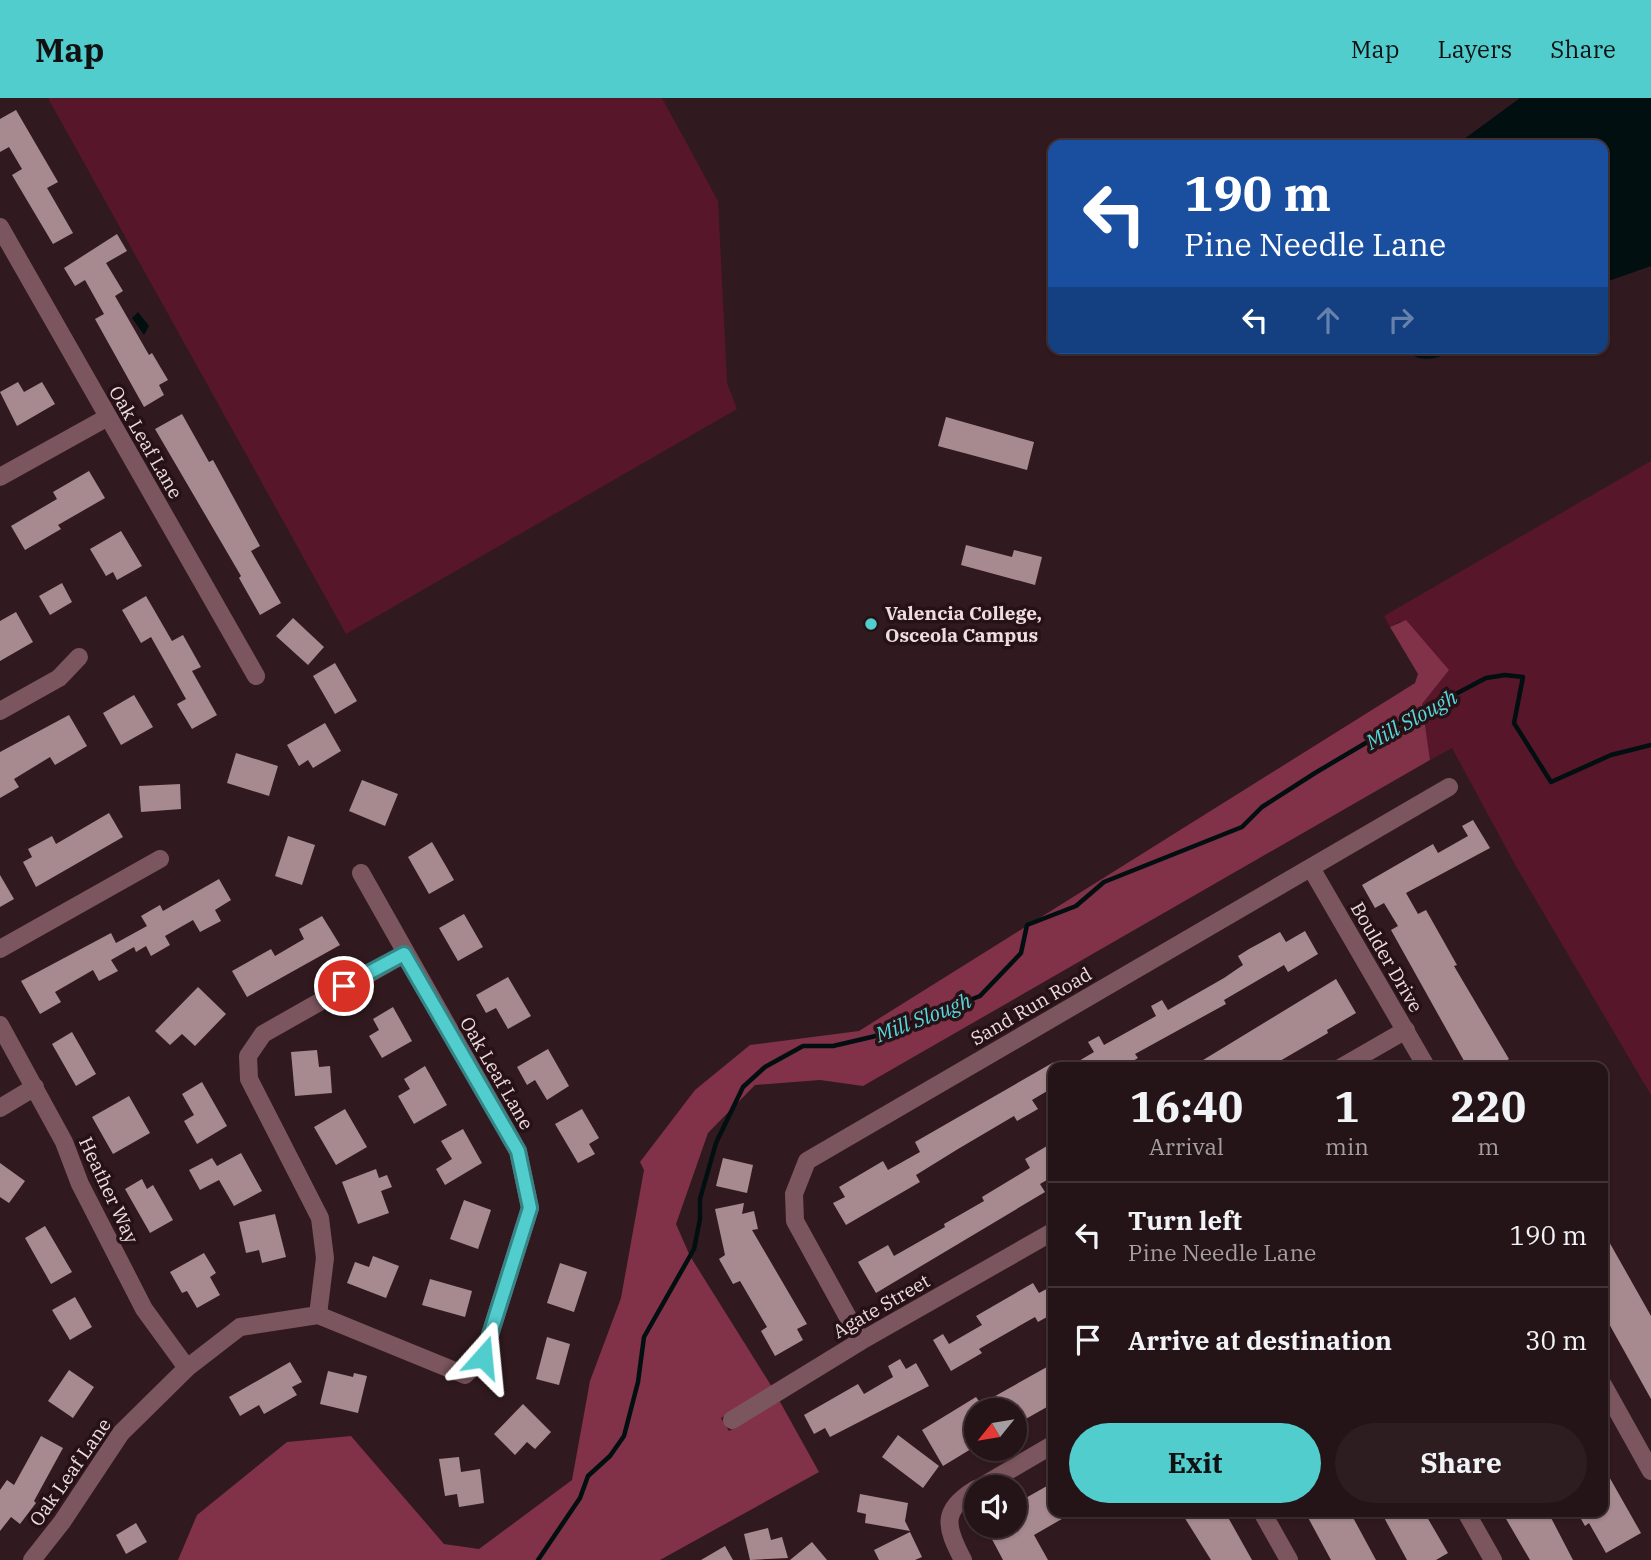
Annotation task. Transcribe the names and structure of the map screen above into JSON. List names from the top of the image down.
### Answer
{
  "streets": {
    "street": [
      "Oak Leaf Lane",
      "Boulder Drive",
      "Sand Run Road",
      "Heather Way",
      "Agate Street"
    ]
  },
  "crossings": [
    ["Oak Leaf Lane", "Heather Way"],
    ["Boulder Drive", "Sand Run Road"],
    ["Sand Run Road", "Agate Street"]
  ],
  "water": ["Mill Slough"],
  "places": ["Valencia College, Osceola Campus"],
  "north": "bottom left",
  "page": {
    "header": "Map",
    "nav": ["Map", "Layers", "Share"],
    "turn": ["190 m", "Pine Needle Lane"],
    "eta": [
      "16:40",
      "Arrival",
      "1",
      "min",
      "220",
      "m"
    ],
    "list": [
      {
        "name": "Turn left",
        "note": "Pine Needle Lane",
        "value": "190 m"
      },
      {
        "name": "Arrive at destination",
        "value": "30 m"
      }
    ],
    "buttons": ["Exit", "Share"]
  }
}
